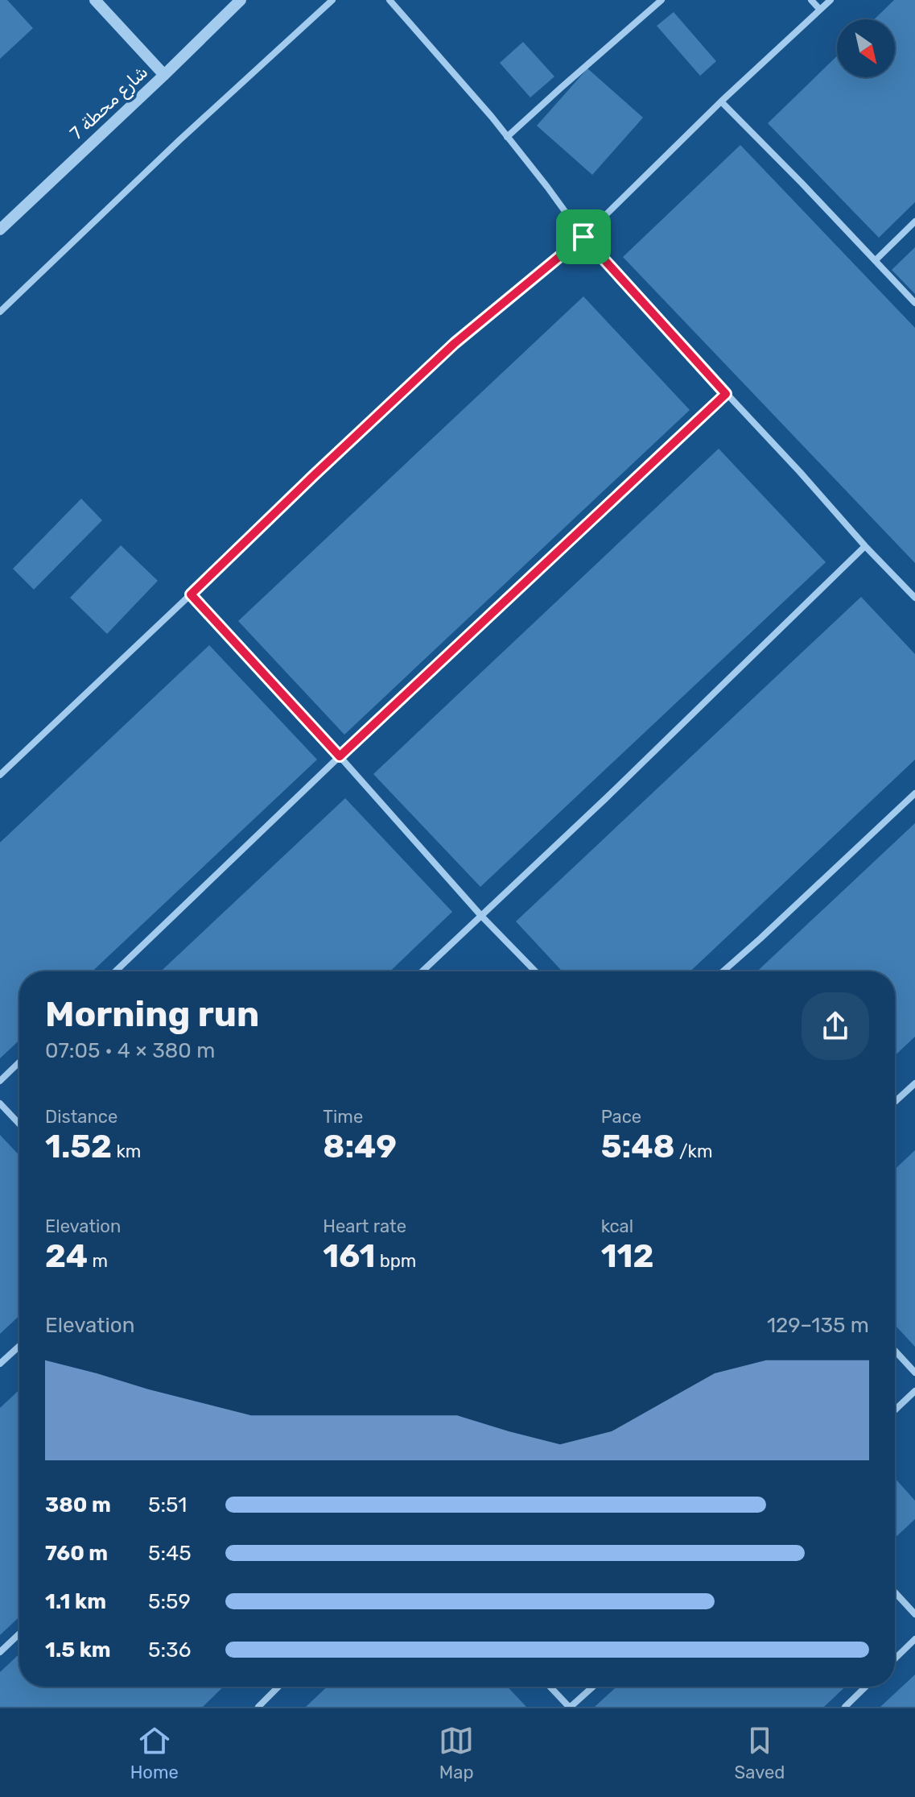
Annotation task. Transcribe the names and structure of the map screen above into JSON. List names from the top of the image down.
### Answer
{
  "streets": {
    "street": ["شارع محطة 7"]
  },
  "north": "bottom right",
  "page": {
    "heading": ["Morning run", "07:05 · 4 × 380 m"],
    "stats": [
      ["Distance", "1.52 km"],
      ["Time", "8:49"],
      ["Pace", "5:48 /km"],
      ["Elevation", "24 m"],
      ["Heart rate", "161 bpm"],
      ["kcal", "112"]
    ],
    "chart": ["Elevation", "129–135 m"],
    "list": [
      {
        "name": "380 m",
        "note": "5:51"
      },
      {
        "name": "760 m",
        "note": "5:45"
      },
      {
        "name": "1.1 km",
        "note": "5:59"
      },
      {
        "name": "1.5 km",
        "note": "5:36"
      }
    ],
    "tabs": ["Home", "Map", "Saved"]
  }
}
